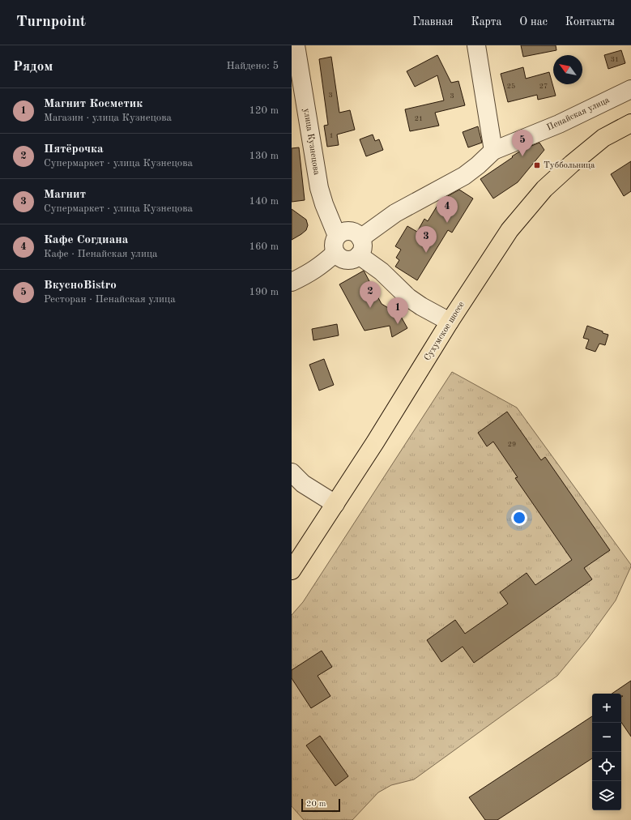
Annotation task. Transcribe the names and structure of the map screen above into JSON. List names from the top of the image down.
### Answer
{
  "streets": {
    "highway": ["Сухумское шоссе"],
    "street": ["Пенайская улица", "улица Кузнецова"]
  },
  "crossings": [
    ["Пенайская улица", "улица Кузнецова"]
  ],
  "places": {
    "transit": ["Туббольница"]
  },
  "house_numbers": [
    "31",
    "25",
    "27",
    "3",
    "3",
    "21",
    "1",
    "29"
  ],
  "scale_bar": "20 m",
  "north": "top left",
  "page": {
    "header": "Turnpoint",
    "nav": [
      "Главная",
      "Карта",
      "О нас",
      "Контакты"
    ],
    "heading": ["Рядом", "Найдено: 5"],
    "list": [
      {
        "mark": "1",
        "name": "Магнит Косметик",
        "note": "Магазин · улица Кузнецова",
        "value": "120 m"
      },
      {
        "mark": "2",
        "name": "Пятёрочка",
        "note": "Супермаркет · улица Кузнецова",
        "value": "130 m"
      },
      {
        "mark": "3",
        "name": "Магнит",
        "note": "Супермаркет · улица Кузнецова",
        "value": "140 m"
      },
      {
        "mark": "4",
        "name": "Кафе Согдиана",
        "note": "Кафе · Пенайская улица",
        "value": "160 m"
      },
      {
        "mark": "5",
        "name": "ВкусноBistro",
        "note": "Ресторан · Пенайская улица",
        "value": "190 m"
      }
    ],
    "pins": [
      "5",
      "4",
      "3",
      "2",
      "1"
    ],
    "map_buttons": ["+", "−"],
    "scale": "20 m"
  }
}
